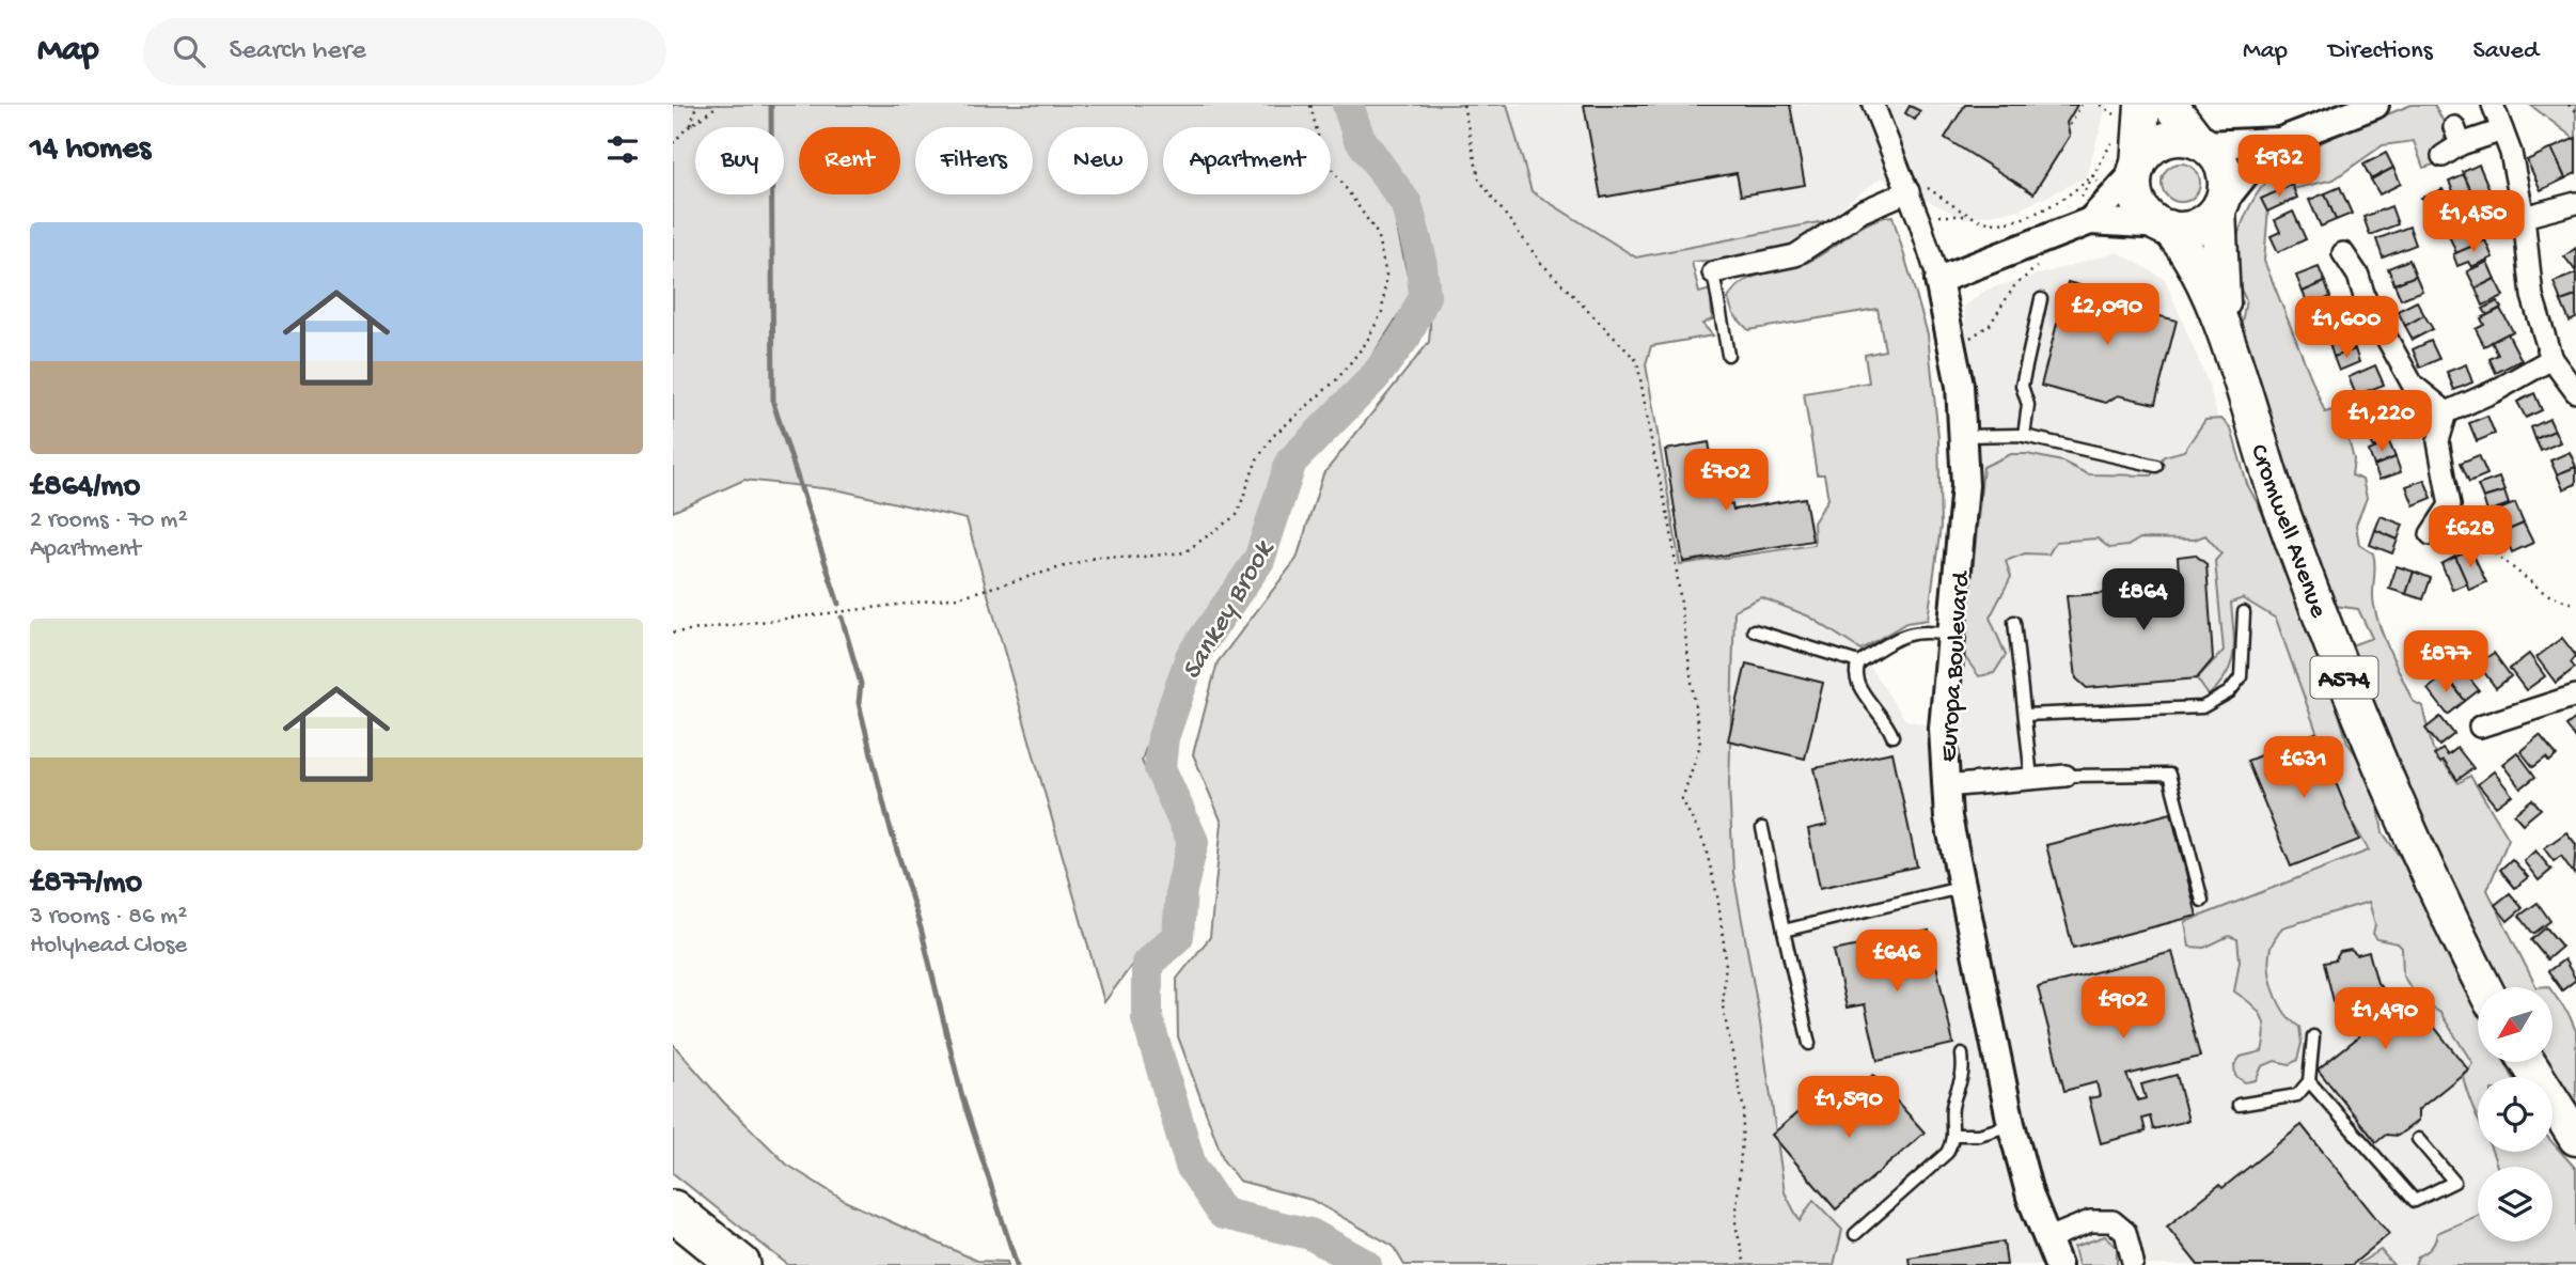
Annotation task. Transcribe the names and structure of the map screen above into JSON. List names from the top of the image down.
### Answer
{
  "streets": {
    "main road": ["Cromwell Avenue", "A574"],
    "street": ["Europa Boulevard"]
  },
  "crossings": [
    ["Cromwell Avenue", "A574"]
  ],
  "water": ["Sankey Brook"],
  "north": "bottom left",
  "page": {
    "header": "Map",
    "search": "Search here",
    "nav": ["Map", "Directions", "Saved"],
    "heading": "14 homes",
    "chip": [
      "Buy",
      "Rent",
      "Filters",
      "New",
      "Apartment"
    ],
    "price": [
      "£932",
      "£1,450",
      "£2,090",
      "£1,600",
      "£1,220",
      "£702",
      "£628",
      "£864",
      "£877",
      "£631",
      "£646",
      "£902",
      "£1,490",
      "£1,590"
    ],
    "list": [
      {
        "name": "£864/mo",
        "note": "2 rooms · 70 m² · Apartment"
      },
      {
        "name": "£877/mo",
        "note": "3 rooms · 86 m² · Holyhead Close"
      }
    ]
  }
}
